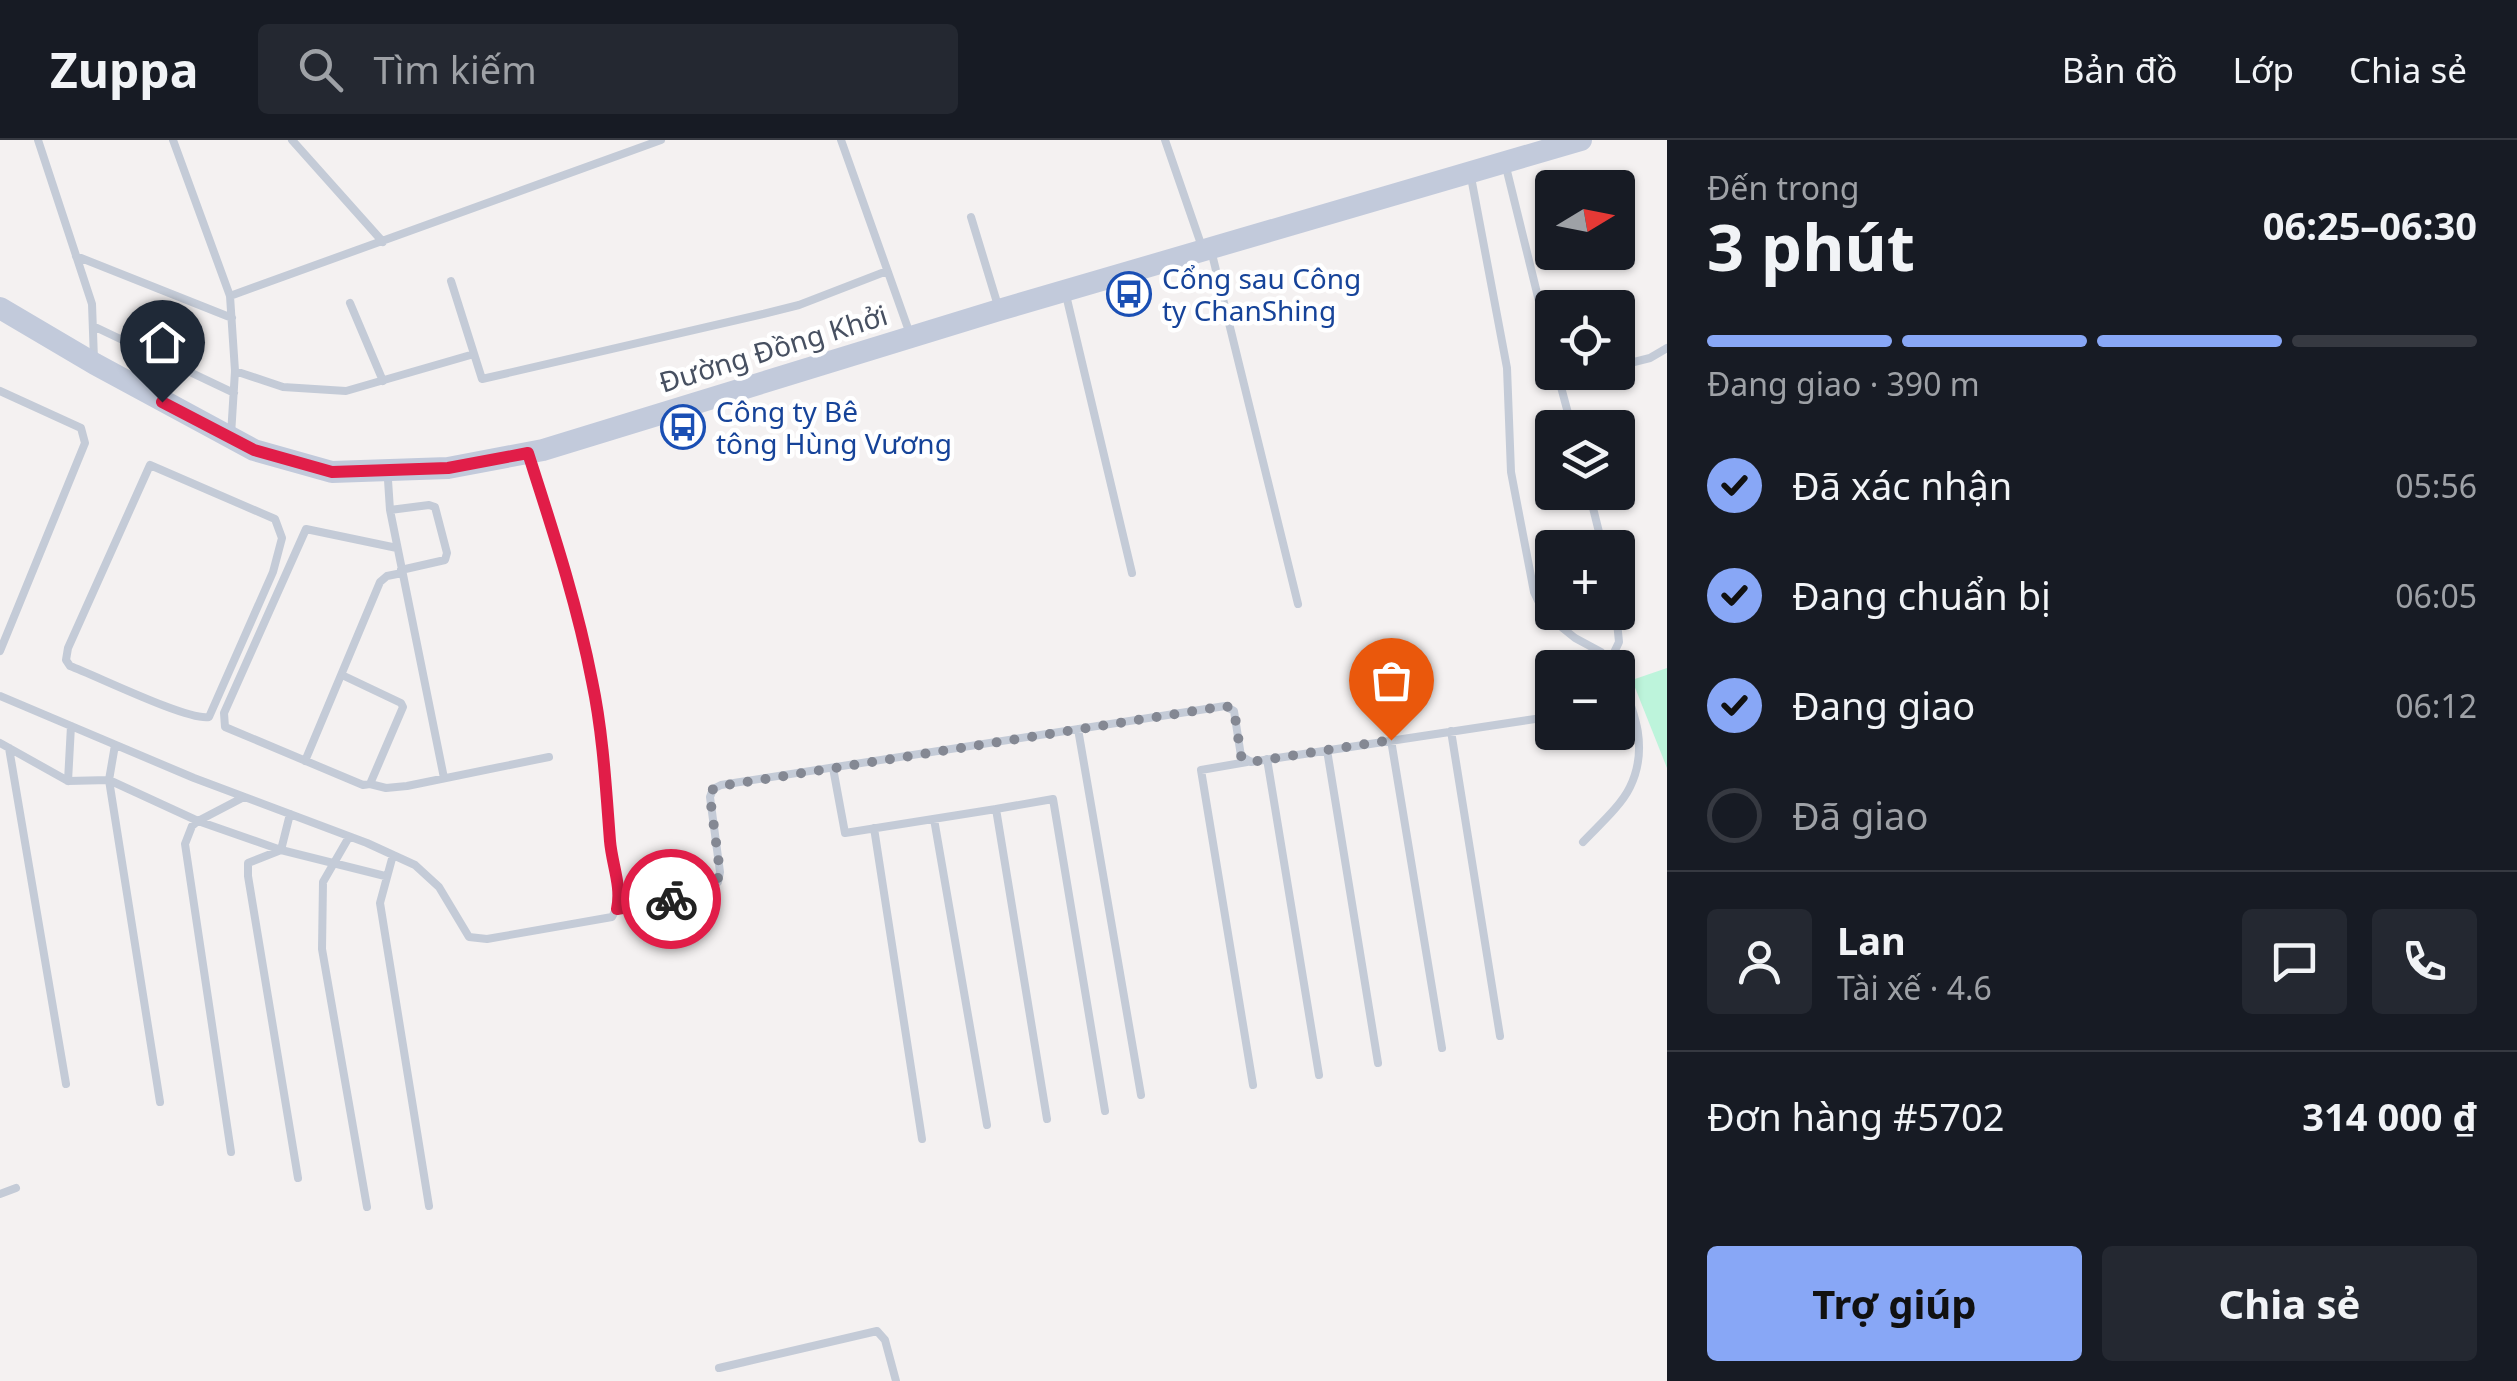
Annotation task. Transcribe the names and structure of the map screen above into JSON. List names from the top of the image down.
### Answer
{
  "streets": {
    "main road": ["Đường Đồng Khởi"]
  },
  "places": {
    "bus stop": ["Cổng sau Công ty ChanShing", "Công ty Bê tông Hùng Vương"]
  },
  "north": "right",
  "page": {
    "header": "Zuppa",
    "search": "Tìm kiếm",
    "nav": ["Bản đồ", "Lớp", "Chia sẻ"],
    "heading": ["3 phút", "Đến trong", "06:25–06:30"],
    "panel": [
      "Lan",
      "Tài xế · 4.6",
      "Đơn hàng #5702",
      "314 000 ₫"
    ],
    "map_buttons": ["+", "−"],
    "bar": "Đang giao · 390 m",
    "list": [
      ["Đã xác nhận", "05:56"],
      ["Đang chuẩn bị", "06:05"],
      ["Đang giao", "06:12"],
      "Đã giao"
    ],
    "buttons": ["Trợ giúp", "Chia sẻ"]
  }
}
